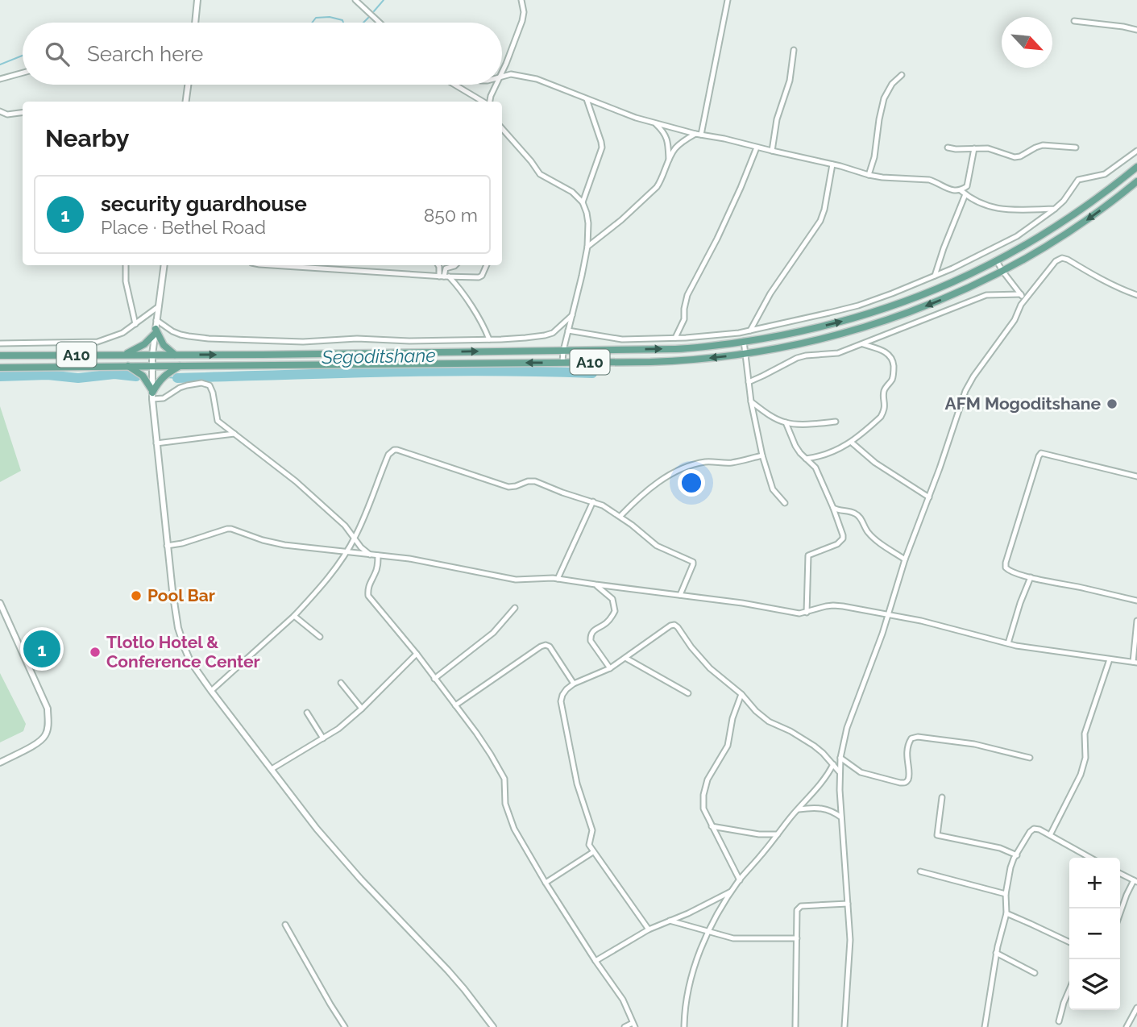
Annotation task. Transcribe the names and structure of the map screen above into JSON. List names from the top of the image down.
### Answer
{
  "streets": {
    "main road": ["A10"]
  },
  "water": ["Segoditshane"],
  "places": ["AFM Mogoditshane", "Pool Bar", "Tlotlo Hotel & Conference Center"],
  "north": "bottom right",
  "page": {
    "search": "Search here",
    "heading": "Nearby",
    "list": [
      {
        "mark": "1",
        "name": "security guardhouse",
        "note": "Place · Bethel Road",
        "value": "850 m"
      }
    ],
    "pins": "1",
    "map_buttons": ["+", "−"]
  }
}
